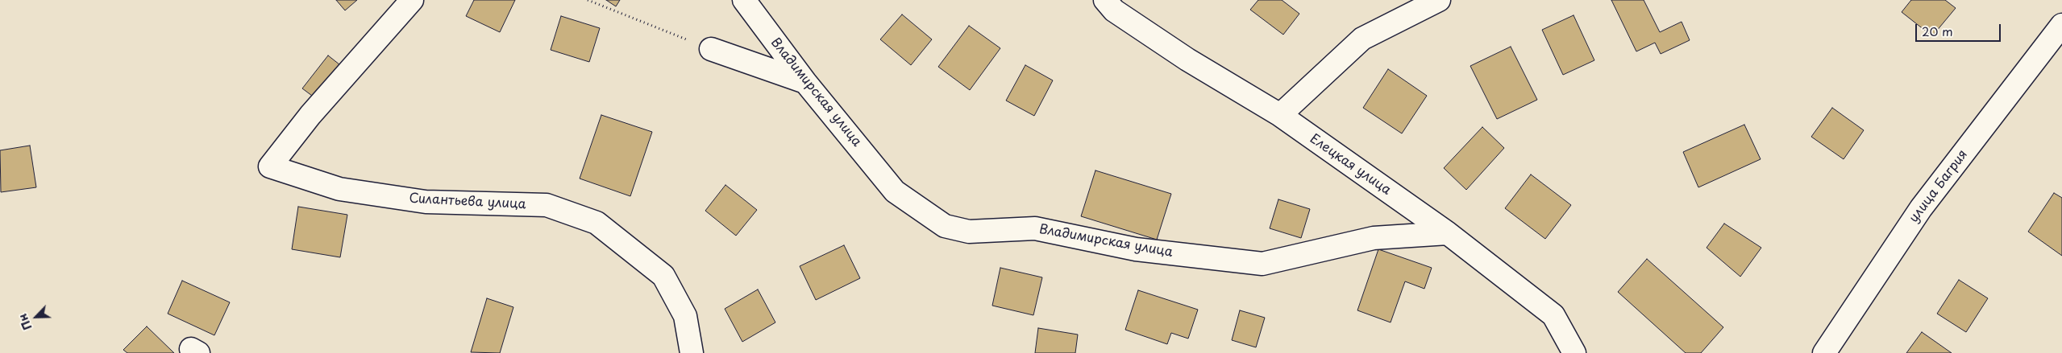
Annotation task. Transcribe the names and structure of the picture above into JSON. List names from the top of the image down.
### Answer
{
  "streets": {
    "street": [
      "Владимирская улица",
      "Елецкая улица",
      "улица Багрия",
      "Силантьева улица"
    ]
  },
  "crossings": [
    ["Владимирская улица", "Елецкая улица"]
  ],
  "scale_bar": "20 m",
  "north": "bottom left"
}
